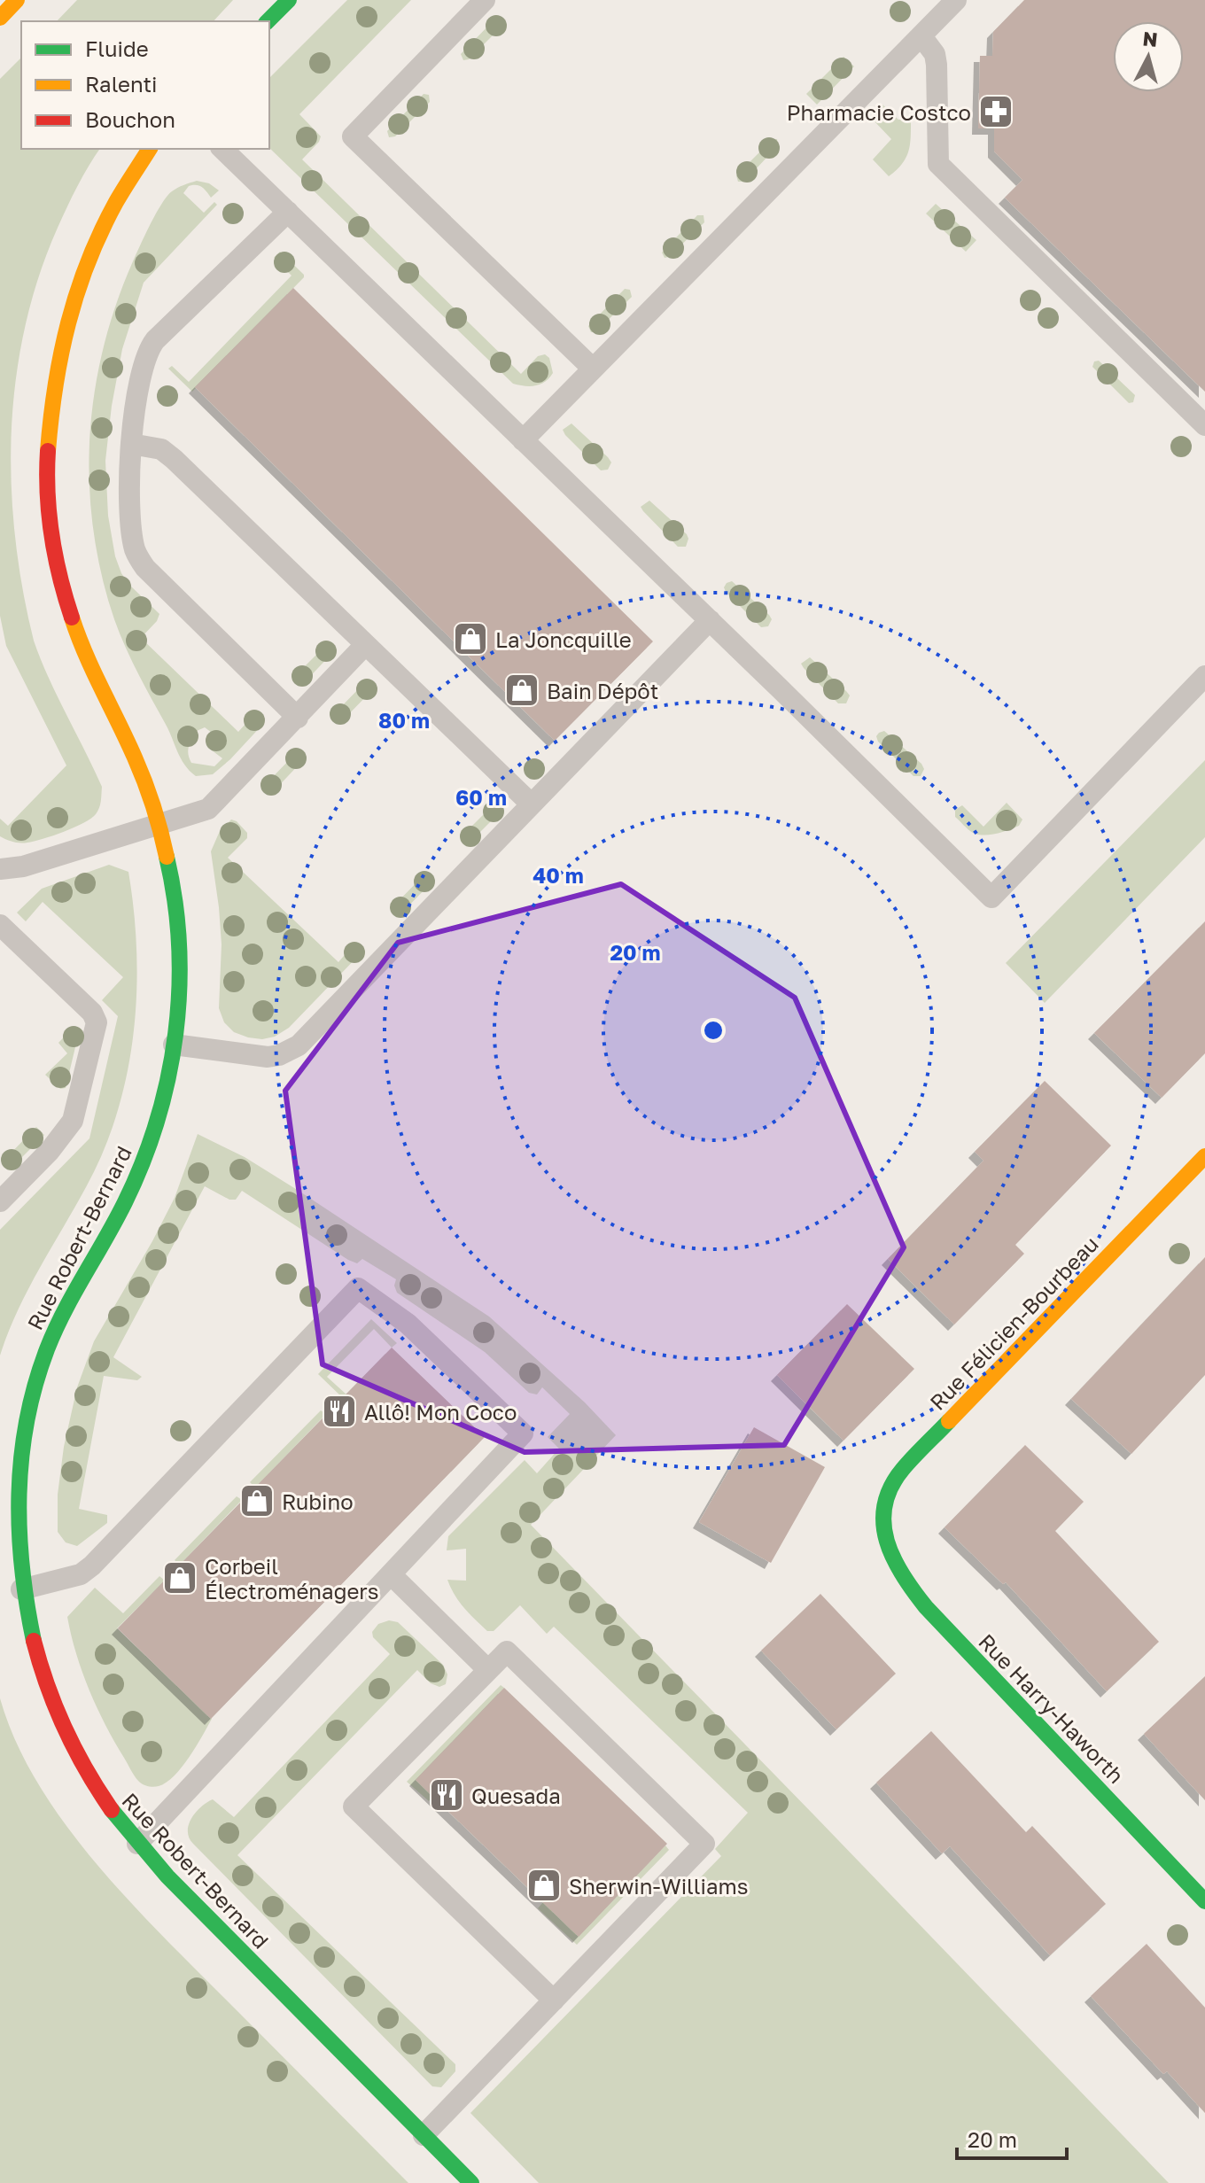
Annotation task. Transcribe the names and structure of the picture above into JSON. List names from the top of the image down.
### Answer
{
  "streets": {
    "main road": ["Rue Robert-Bernard", "Rue Félicien-Bourbeau", "Rue Harry-Haworth"]
  },
  "crossings": [
    ["Rue Félicien-Bourbeau", "Rue Harry-Haworth"]
  ],
  "places": {
    "pharmacy": ["Pharmacie Costco"],
    "shop": [
      "La Joncquille",
      "Bain Dépôt",
      "Rubino",
      "Corbeil Électroménagers",
      "Sherwin-Williams"
    ],
    "restaurant": ["Allô! Mon Coco", "Quesada"]
  },
  "legend": ["Fluide", "Ralenti", "Bouchon"],
  "scale_bar": "20 m",
  "north": "top",
  "rings": [
    "80 m",
    "60 m",
    "40 m",
    "20 m"
  ]
}
